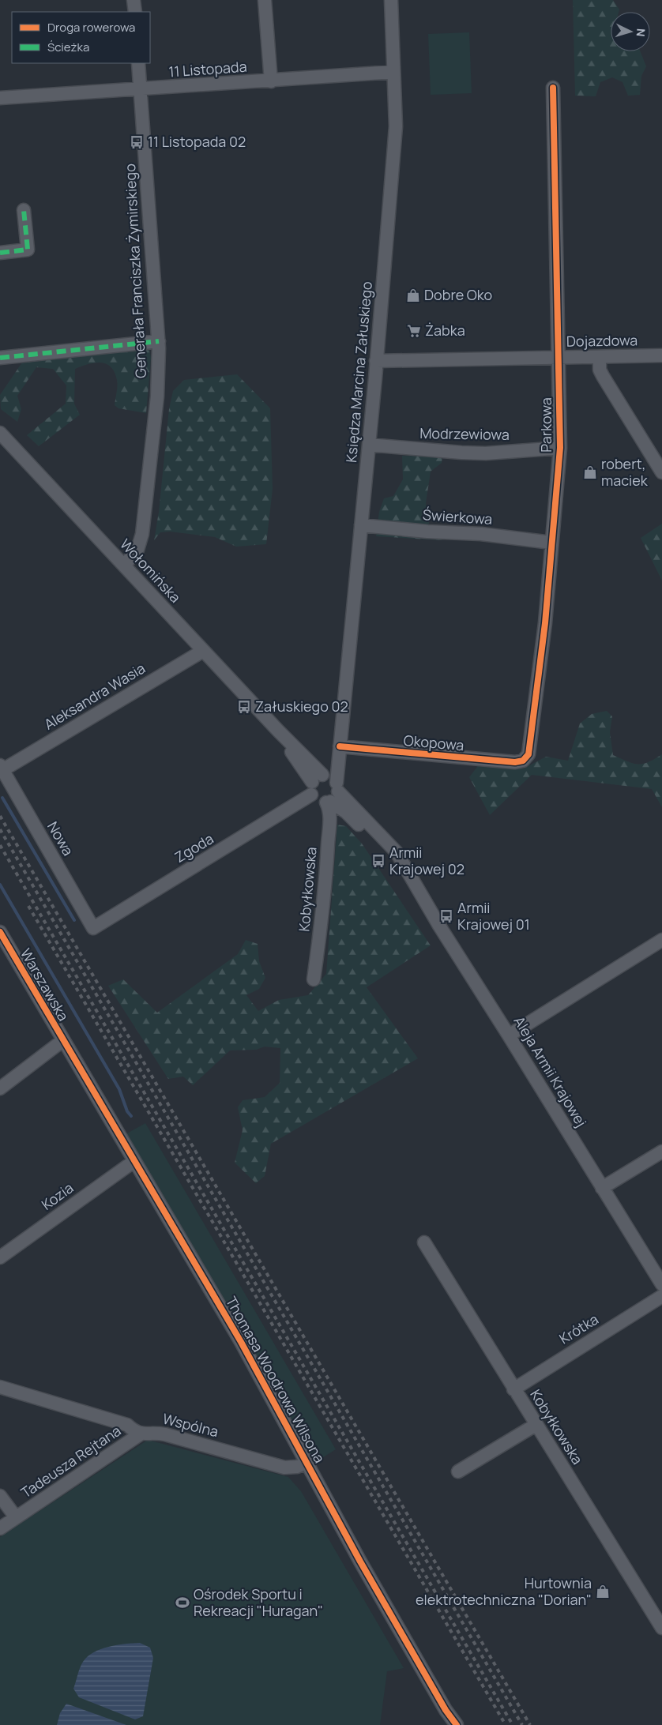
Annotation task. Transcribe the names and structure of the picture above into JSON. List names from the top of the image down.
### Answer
{
  "streets": {
    "street": [
      "11 Listopada",
      "Generała Franciszka Żymirskiego",
      "Dojazdowa",
      "Księdza Marcina Załuskiego",
      "Parkowa",
      "Modrzewiowa",
      "Świerkowa",
      "Wołomińska",
      "Aleksandra Wasia",
      "Okopowa",
      "Nowa",
      "Zgoda",
      "Kobyłkowska",
      "Warszawska",
      "Aleja Armii Krajowej",
      "Kozia",
      "Krótka",
      "Thomasa Woodrowa Wilsona",
      "Wspólna",
      "Tadeusza Rejtana"
    ]
  },
  "crossings": [
    ["11 Listopada", "Generała Franciszka Żymirskiego"],
    ["11 Listopada", "Księdza Marcina Załuskiego"],
    ["Generała Franciszka Żymirskiego", "Wołomińska"],
    ["Dojazdowa", "Księdza Marcina Załuskiego"],
    ["Dojazdowa", "Parkowa"],
    ["Księdza Marcina Załuskiego", "Modrzewiowa"],
    ["Księdza Marcina Załuskiego", "Świerkowa"],
    ["Księdza Marcina Załuskiego", "Wołomińska"],
    ["Księdza Marcina Załuskiego", "Okopowa"],
    ["Księdza Marcina Załuskiego", "Zgoda"],
    ["Księdza Marcina Załuskiego", "Kobyłkowska"],
    ["Księdza Marcina Załuskiego", "Aleja Armii Krajowej"],
    ["Parkowa", "Modrzewiowa"],
    ["Parkowa", "Świerkowa"],
    ["Parkowa", "Okopowa"],
    ["Wołomińska", "Aleksandra Wasia"],
    ["Wołomińska", "Zgoda"],
    ["Wołomińska", "Kobyłkowska"],
    ["Wołomińska", "Aleja Armii Krajowej"],
    ["Aleksandra Wasia", "Nowa"],
    ["Nowa", "Zgoda"],
    ["Zgoda", "Kobyłkowska"],
    ["Zgoda", "Aleja Armii Krajowej"],
    ["Kobyłkowska", "Aleja Armii Krajowej"],
    ["Kobyłkowska", "Krótka"],
    ["Warszawska", "Thomasa Woodrowa Wilsona"],
    ["Kozia", "Thomasa Woodrowa Wilsona"],
    ["Thomasa Woodrowa Wilsona", "Wspólna"],
    ["Wspólna", "Tadeusza Rejtana"]
  ],
  "places": {
    "bus stop": [
      "11 Listopada 02",
      "Załuskiego 02",
      "Armii Krajowej 02",
      "Armii Krajowej 01"
    ],
    "shop": ["Dobre Oko", "robert, maciek", "Hurtownia elektrotechniczna \"Dorian\""],
    "supermarket": ["Żabka"],
    "sports": ["Ośrodek Sportu i Rekreacji \"Huragan\""]
  },
  "legend": ["Droga rowerowa", "Ścieżka"],
  "north": "right"
}
